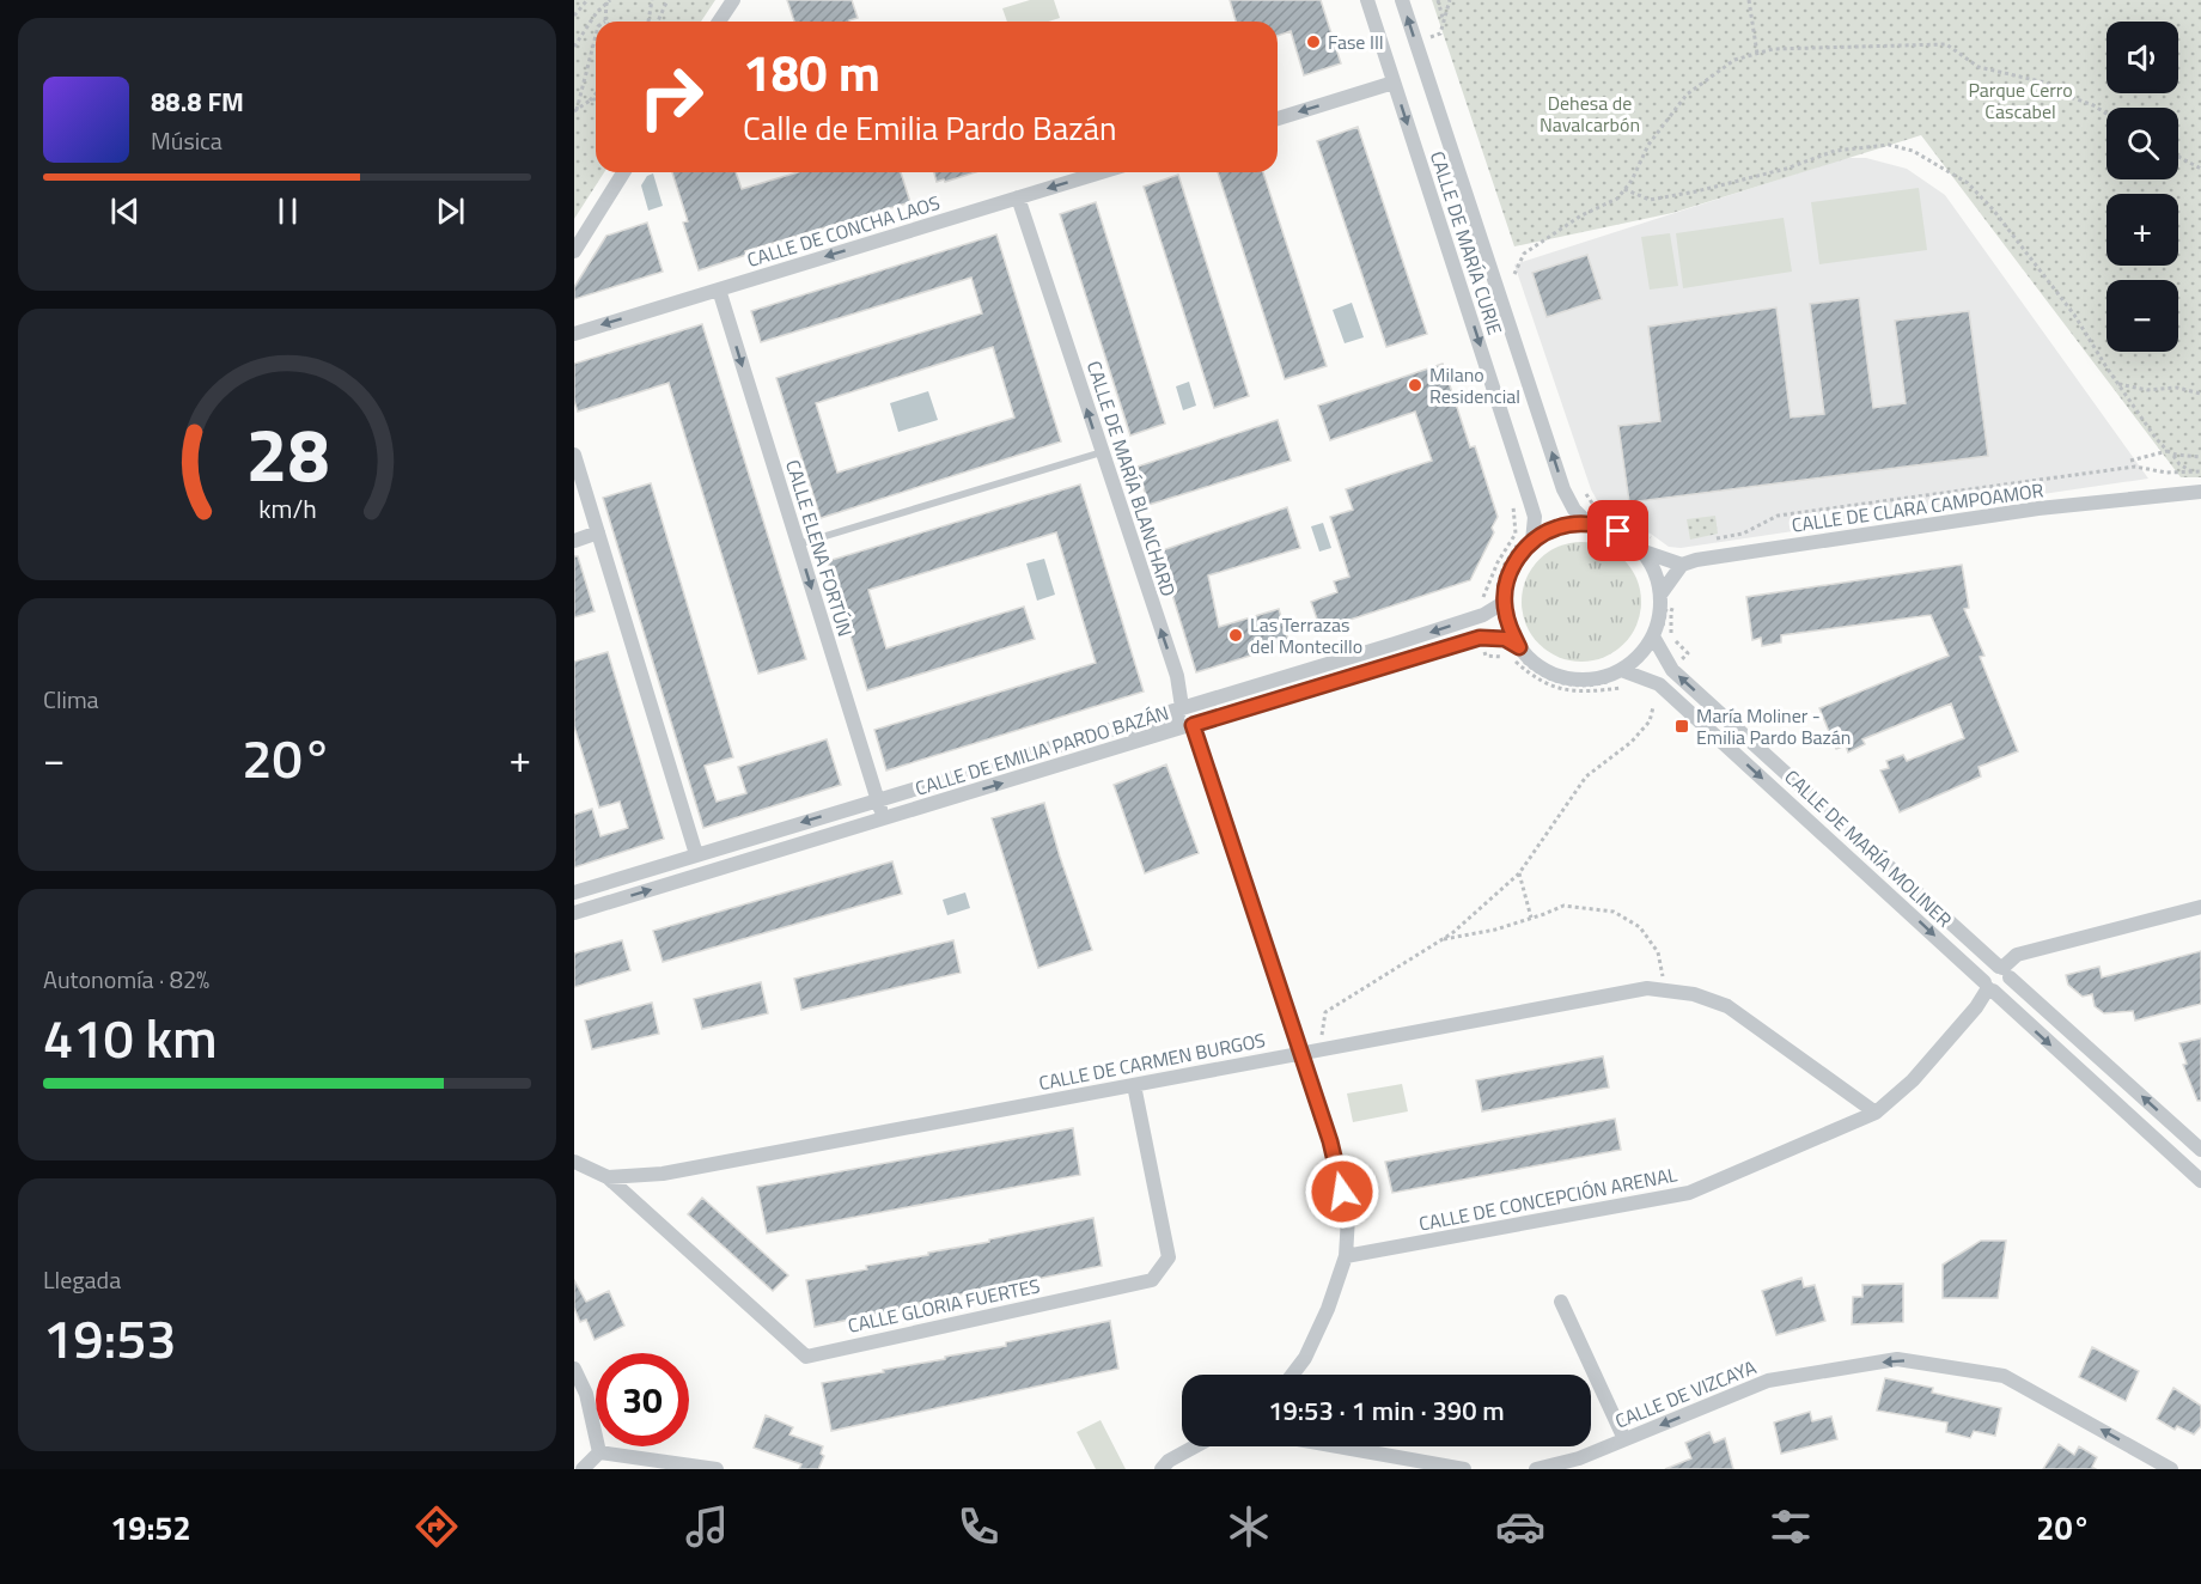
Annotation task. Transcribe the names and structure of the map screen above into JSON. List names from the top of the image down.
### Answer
{
  "streets": {
    "street": [
      "CALLE DE CONCHA LAOS",
      "CALLE DE MARÍA CURIE",
      "CALLE DE MARÍA BLANCHARD",
      "CALLE DE CLARA CAMPOAMOR",
      "CALLE ELENA FORTÚN",
      "CALLE DE EMILIA PARDO BAZÁN",
      "CALLE DE MARÍA MOLINER",
      "CALLE DE CARMEN BURGOS",
      "CALLE DE CONCEPCIÓN ARENAL",
      "CALLE GLORIA FUERTES",
      "CALLE DE VIZCAYA"
    ]
  },
  "crossings": [
    ["CALLE DE CONCHA LAOS", "CALLE DE MARÍA BLANCHARD"],
    ["CALLE DE CONCHA LAOS", "CALLE ELENA FORTÚN"],
    ["CALLE DE MARÍA CURIE", "CALLE DE EMILIA PARDO BAZÁN"],
    ["CALLE DE MARÍA CURIE", "CALLE DE MARÍA MOLINER"],
    ["CALLE DE MARÍA BLANCHARD", "CALLE DE EMILIA PARDO BAZÁN"],
    ["CALLE ELENA FORTÚN", "CALLE DE EMILIA PARDO BAZÁN"],
    ["CALLE DE EMILIA PARDO BAZÁN", "CALLE DE MARÍA MOLINER"],
    ["CALLE DE MARÍA MOLINER", "CALLE DE CONCEPCIÓN ARENAL"],
    ["CALLE DE CARMEN BURGOS", "CALLE DE CONCEPCIÓN ARENAL"],
    ["CALLE DE CARMEN BURGOS", "CALLE GLORIA FUERTES"]
  ],
  "one_way": [
    "CALLE DE CONCHA LAOS",
    "CALLE DE MARÍA BLANCHARD",
    "CALLE ELENA FORTÚN",
    "CALLE DE VIZCAYA"
  ],
  "parks": ["Parque Cerro Cascabel", "Dehesa de Navalcarbón"],
  "places": {
    "other": ["Fase III", "Milano Residencial", "Las Terrazas del Montecillo"],
    "transit": ["María Moliner - Emilia Pardo Bazán"]
  },
  "page": {
    "map_buttons": ["+", "−"],
    "turn": ["180 m", "Calle de Emilia Pardo Bazán"],
    "song": ["88.8 FM", "Música"],
    "tile": [
      "Clima",
      ["Autonomía · 82%", "410 km"],
      ["Llegada", "19:53"]
    ],
    "heat": ["−", "20°", "+"],
    "limit": "30",
    "trip": "19:53 · 1 min · 390 m",
    "tabs": ["19:52", "20°"],
    "gauge": ["28", "km/h"]
  }
}
